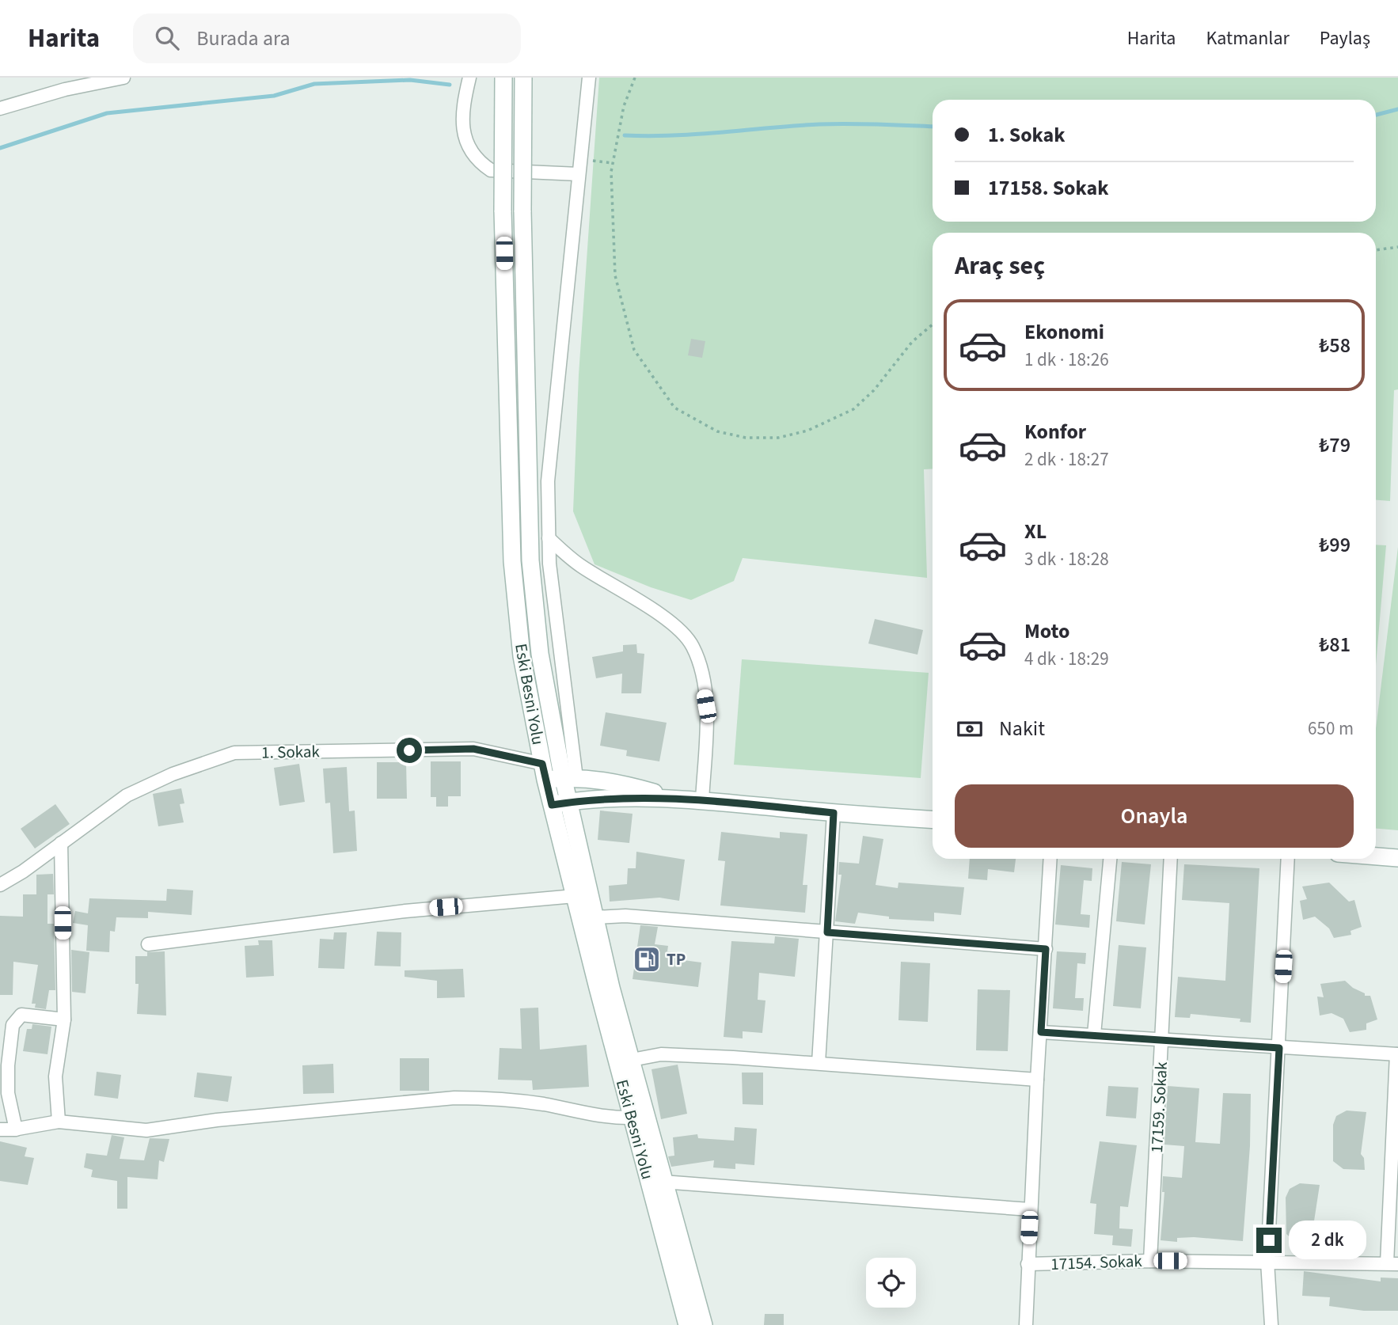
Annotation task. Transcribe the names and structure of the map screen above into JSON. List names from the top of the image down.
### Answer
{
  "streets": {
    "main road": ["Eski Besni Yolu"],
    "street": ["1. Sokak", "17159. Sokak", "17154. Sokak"]
  },
  "crossings": [
    ["Eski Besni Yolu", "1. Sokak"],
    ["17159. Sokak", "17154. Sokak"]
  ],
  "places": {
    "fuel station": ["TP"]
  },
  "page": {
    "header": "Harita",
    "search": "Burada ara",
    "nav": ["Harita", "Katmanlar", "Paylaş"],
    "banner": ["1. Sokak", "17158. Sokak"],
    "heading": "Araç seç",
    "list": [
      {
        "name": "Ekonomi",
        "note": "1 dk · 18:26",
        "value": "₺58"
      },
      {
        "name": "Konfor",
        "note": "2 dk · 18:27",
        "value": "₺79"
      },
      {
        "name": "XL",
        "note": "3 dk · 18:28",
        "value": "₺99"
      },
      {
        "name": "Moto",
        "note": "4 dk · 18:29",
        "value": "₺81"
      }
    ],
    "pay": ["Nakit", "650 m"],
    "buttons": "Onayla",
    "bubble": "2 dk"
  }
}
